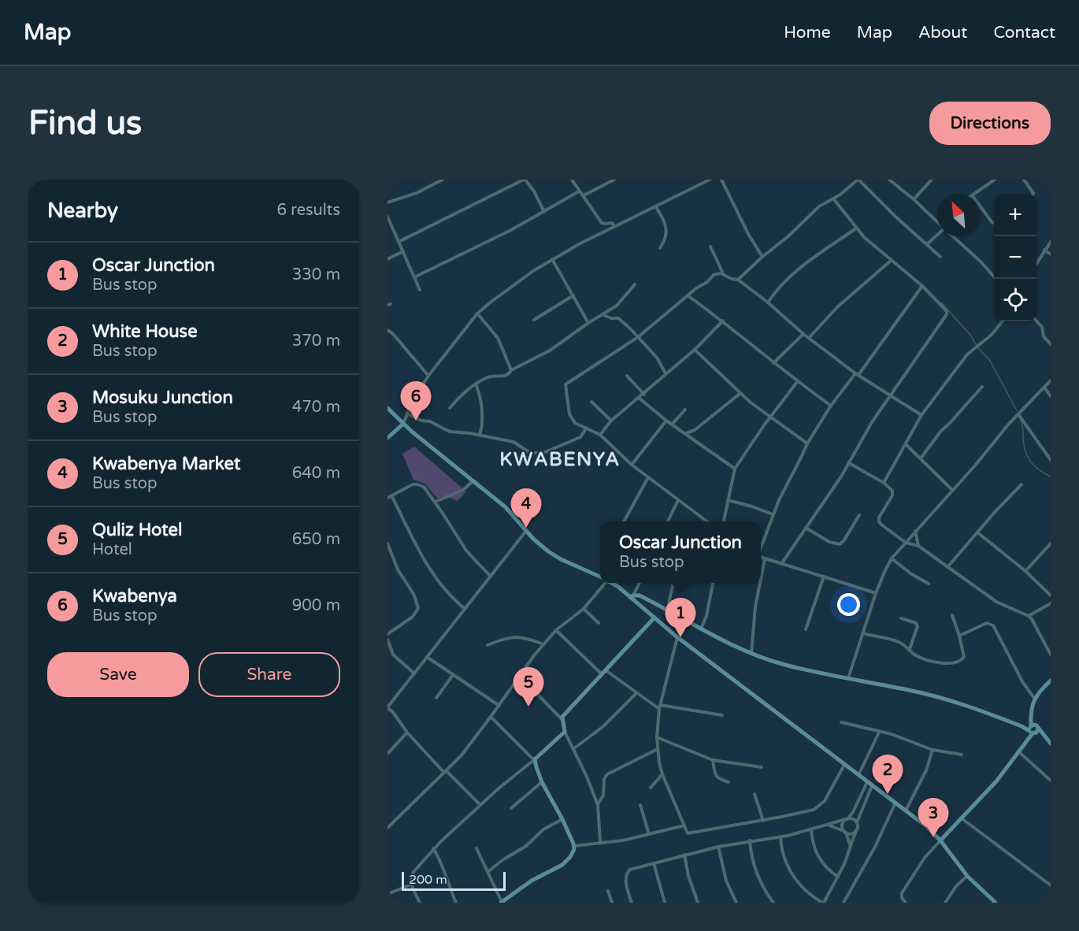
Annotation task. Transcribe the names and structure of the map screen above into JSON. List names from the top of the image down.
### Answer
{
  "districts": ["KWABENYA"],
  "scale_bar": "200 m",
  "north": "top left",
  "page": {
    "header": "Map",
    "nav": [
      "Home",
      "Map",
      "About",
      "Contact"
    ],
    "buttons": [
      "Directions",
      ["Save", "Share"]
    ],
    "title": "Find us",
    "heading": ["Nearby", "6 results"],
    "map_buttons": ["+", "−"],
    "list": [
      {
        "mark": "1",
        "name": "Oscar Junction",
        "note": "Bus stop",
        "value": "330 m"
      },
      {
        "mark": "2",
        "name": "White House",
        "note": "Bus stop",
        "value": "370 m"
      },
      {
        "mark": "3",
        "name": "Mosuku Junction",
        "note": "Bus stop",
        "value": "470 m"
      },
      {
        "mark": "4",
        "name": "Kwabenya Market",
        "note": "Bus stop",
        "value": "640 m"
      },
      {
        "mark": "5",
        "name": "Quliz Hotel",
        "note": "Hotel",
        "value": "650 m"
      },
      {
        "mark": "6",
        "name": "Kwabenya",
        "note": "Bus stop",
        "value": "900 m"
      }
    ],
    "pins": [
      "6",
      "4",
      "1",
      "5",
      "2",
      "3"
    ],
    "popup": ["Oscar Junction", "Bus stop"],
    "scale": "200 m"
  }
}
